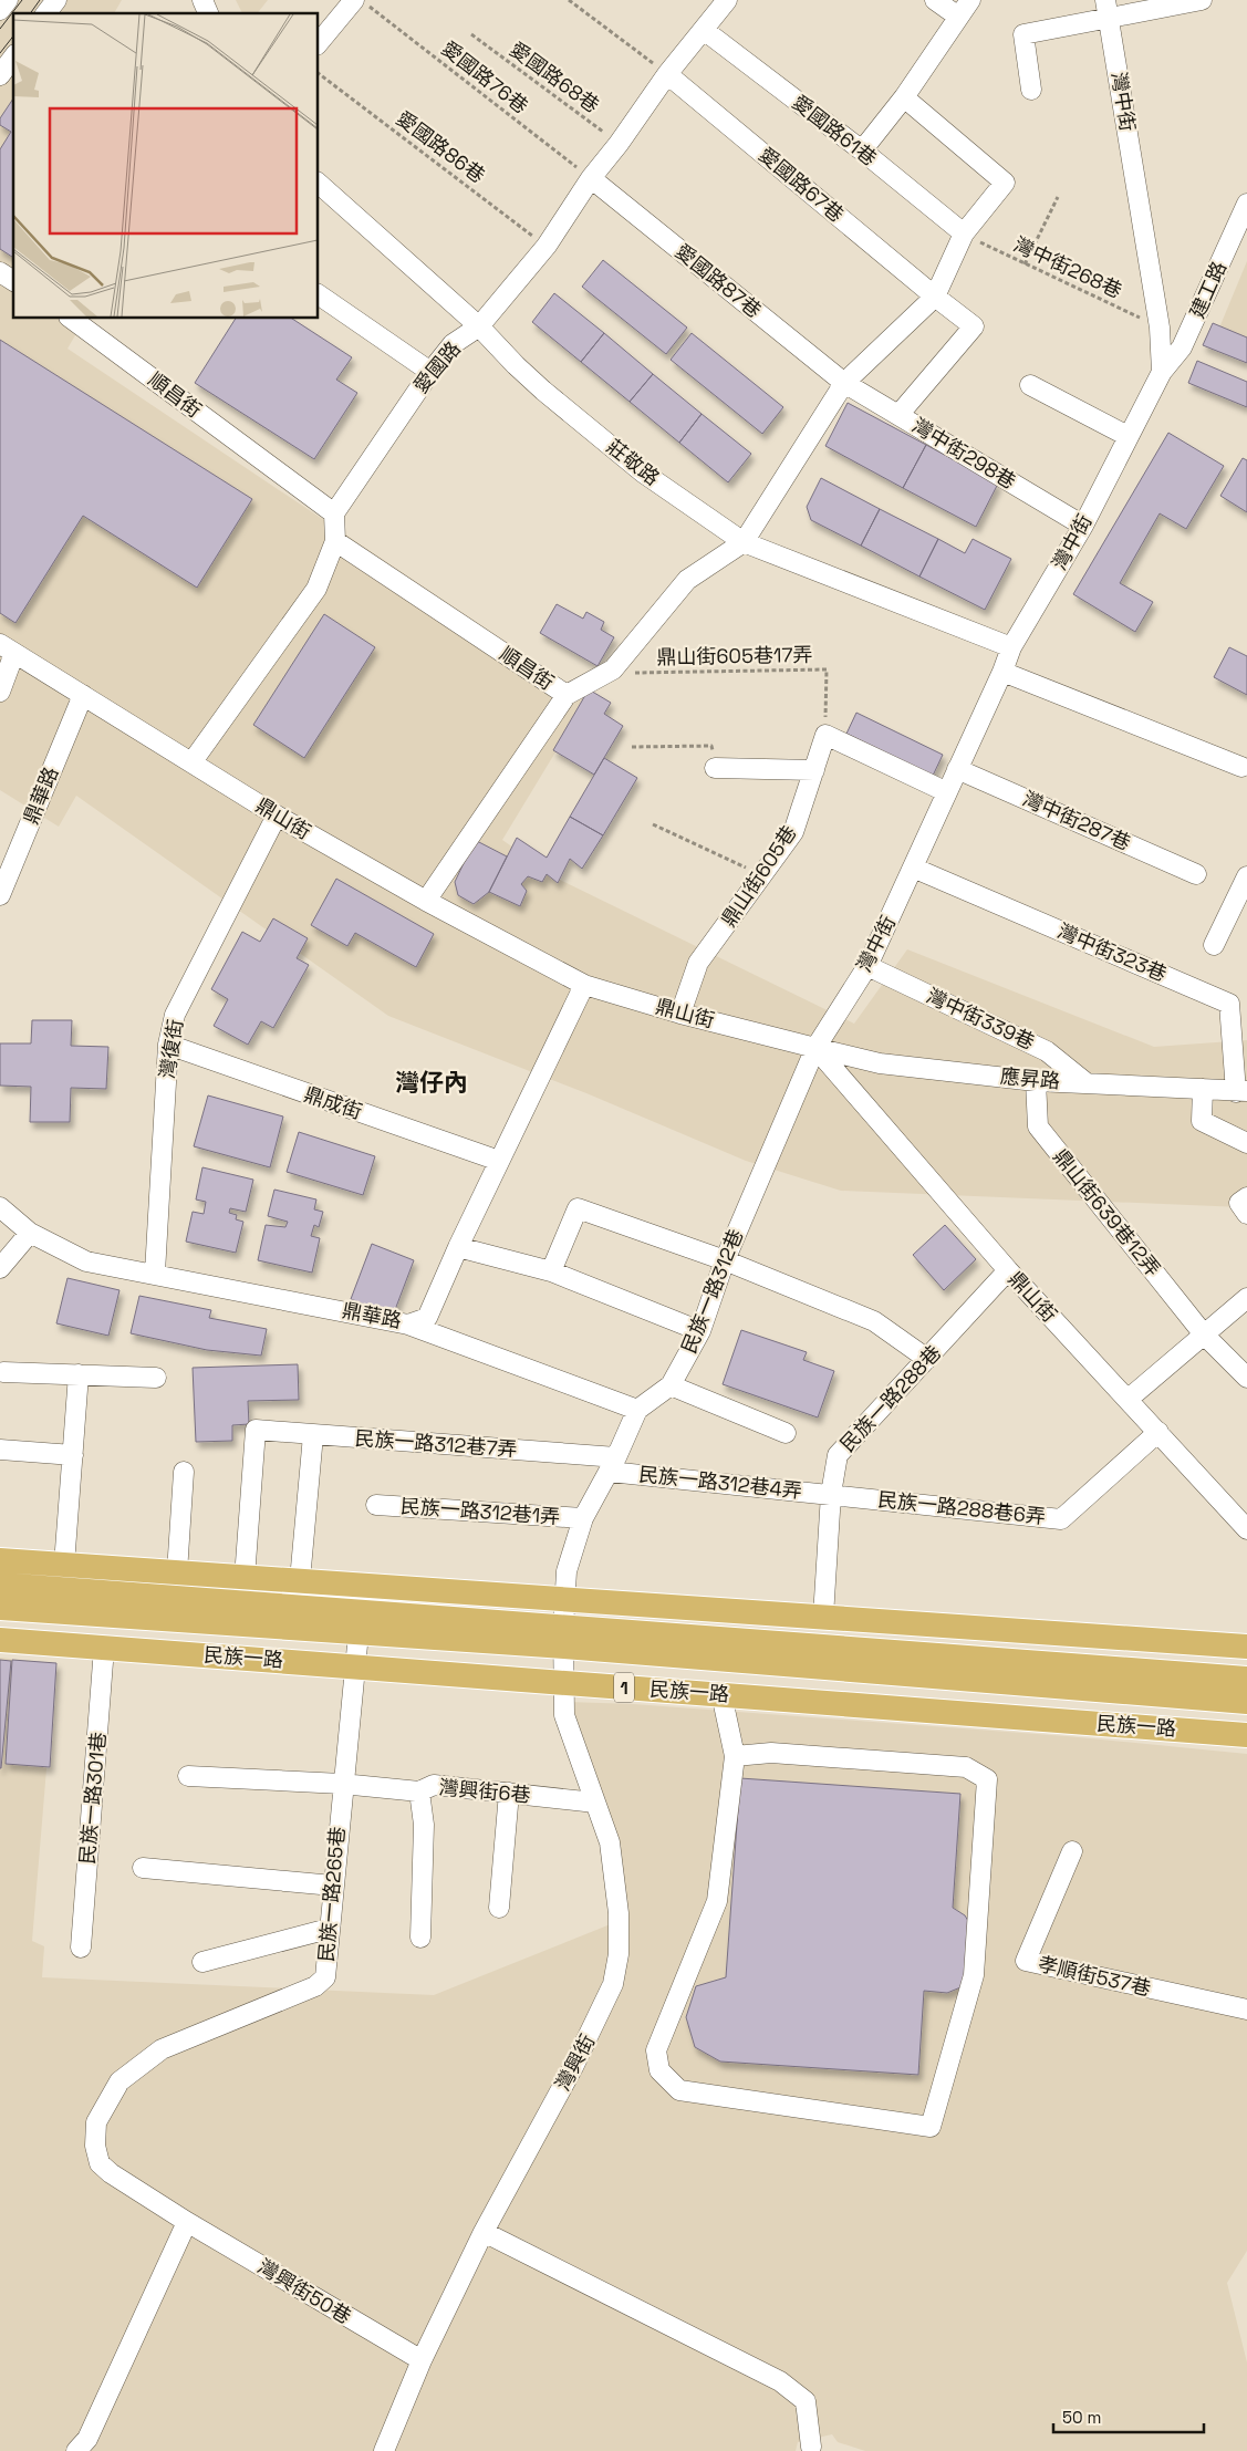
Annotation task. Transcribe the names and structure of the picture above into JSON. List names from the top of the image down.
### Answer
{
  "streets": {
    "main road": ["民族一路", "1"],
    "street": [
      "灣中街",
      "愛國路61巷",
      "愛國路67巷",
      "愛國路87巷",
      "建工路",
      "愛國路",
      "順昌街",
      "灣中街298巷",
      "莊敬路",
      "鼎華路",
      "鼎山街",
      "灣中街287巷",
      "鼎山街605巷",
      "灣中街323巷",
      "灣中街339巷",
      "灣復街",
      "應昇路",
      "鼎成街",
      "鼎山街639巷12弄",
      "民族一路312巷",
      "民族一路288巷",
      "民族一路312巷7弄",
      "民族一路312巷4弄",
      "民族一路288巷6弄",
      "民族一路312巷1弄",
      "灣興街6巷",
      "民族一路301巷",
      "民族一路265巷",
      "孝順街537巷",
      "灣興街",
      "灣興街50巷"
    ],
    "path": [
      "愛國路76巷",
      "愛國路68巷",
      "愛國路86巷",
      "灣中街268巷",
      "鼎山街605巷17弄"
    ]
  },
  "crossings": [
    ["愛國路76巷", "愛國路87巷"],
    ["愛國路76巷", "愛國路"],
    ["愛國路68巷", "愛國路"],
    ["灣中街", "灣中街268巷"],
    ["灣中街", "建工路"],
    ["灣中街", "灣中街298巷"],
    ["灣中街", "莊敬路"],
    ["灣中街", "鼎山街"],
    ["灣中街", "灣中街287巷"],
    ["灣中街", "灣中街323巷"],
    ["灣中街", "灣中街339巷"],
    ["灣中街", "應昇路"],
    ["灣中街", "民族一路312巷"],
    ["愛國路61巷", "灣中街268巷"],
    ["愛國路61巷", "愛國路"],
    ["愛國路86巷", "愛國路"],
    ["愛國路67巷", "愛國路"],
    ["愛國路67巷", "灣中街298巷"],
    ["愛國路87巷", "愛國路"],
    ["愛國路87巷", "灣中街298巷"],
    ["愛國路", "順昌街"],
    ["愛國路", "莊敬路"],
    ["順昌街", "鼎山街"],
    ["鼎山街605巷17弄", "鼎山街605巷"],
    ["鼎華路", "鼎山街"],
    ["鼎華路", "灣復街"],
    ["鼎華路", "鼎成街"],
    ["鼎山街", "鼎山街605巷"],
    ["鼎山街", "灣復街"],
    ["鼎山街", "應昇路"],
    ["鼎山街", "民族一路312巷"],
    ["鼎山街", "民族一路288巷"],
    ["鼎山街", "民族一路288巷6弄"],
    ["灣中街323巷", "應昇路"],
    ["灣中街339巷", "應昇路"],
    ["灣復街", "鼎成街"],
    ["應昇路", "鼎山街639巷12弄"],
    ["應昇路", "民族一路312巷"],
    ["民族一路288巷", "民族一路312巷4弄"],
    ["民族一路288巷", "民族一路288巷6弄"],
    ["民族一路312巷7弄", "民族一路312巷4弄"],
    ["民族一路312巷4弄", "民族一路288巷6弄"],
    ["民族一路", "民族一路301巷"],
    ["民族一路", "民族一路265巷"],
    ["民族一路", "灣興街"],
    ["灣興街6巷", "民族一路265巷"],
    ["灣興街6巷", "灣興街"],
    ["民族一路265巷", "灣興街50巷"],
    ["灣興街", "灣興街50巷"]
  ],
  "districts": ["灣仔內"],
  "scale_bar": "50 m"
}
